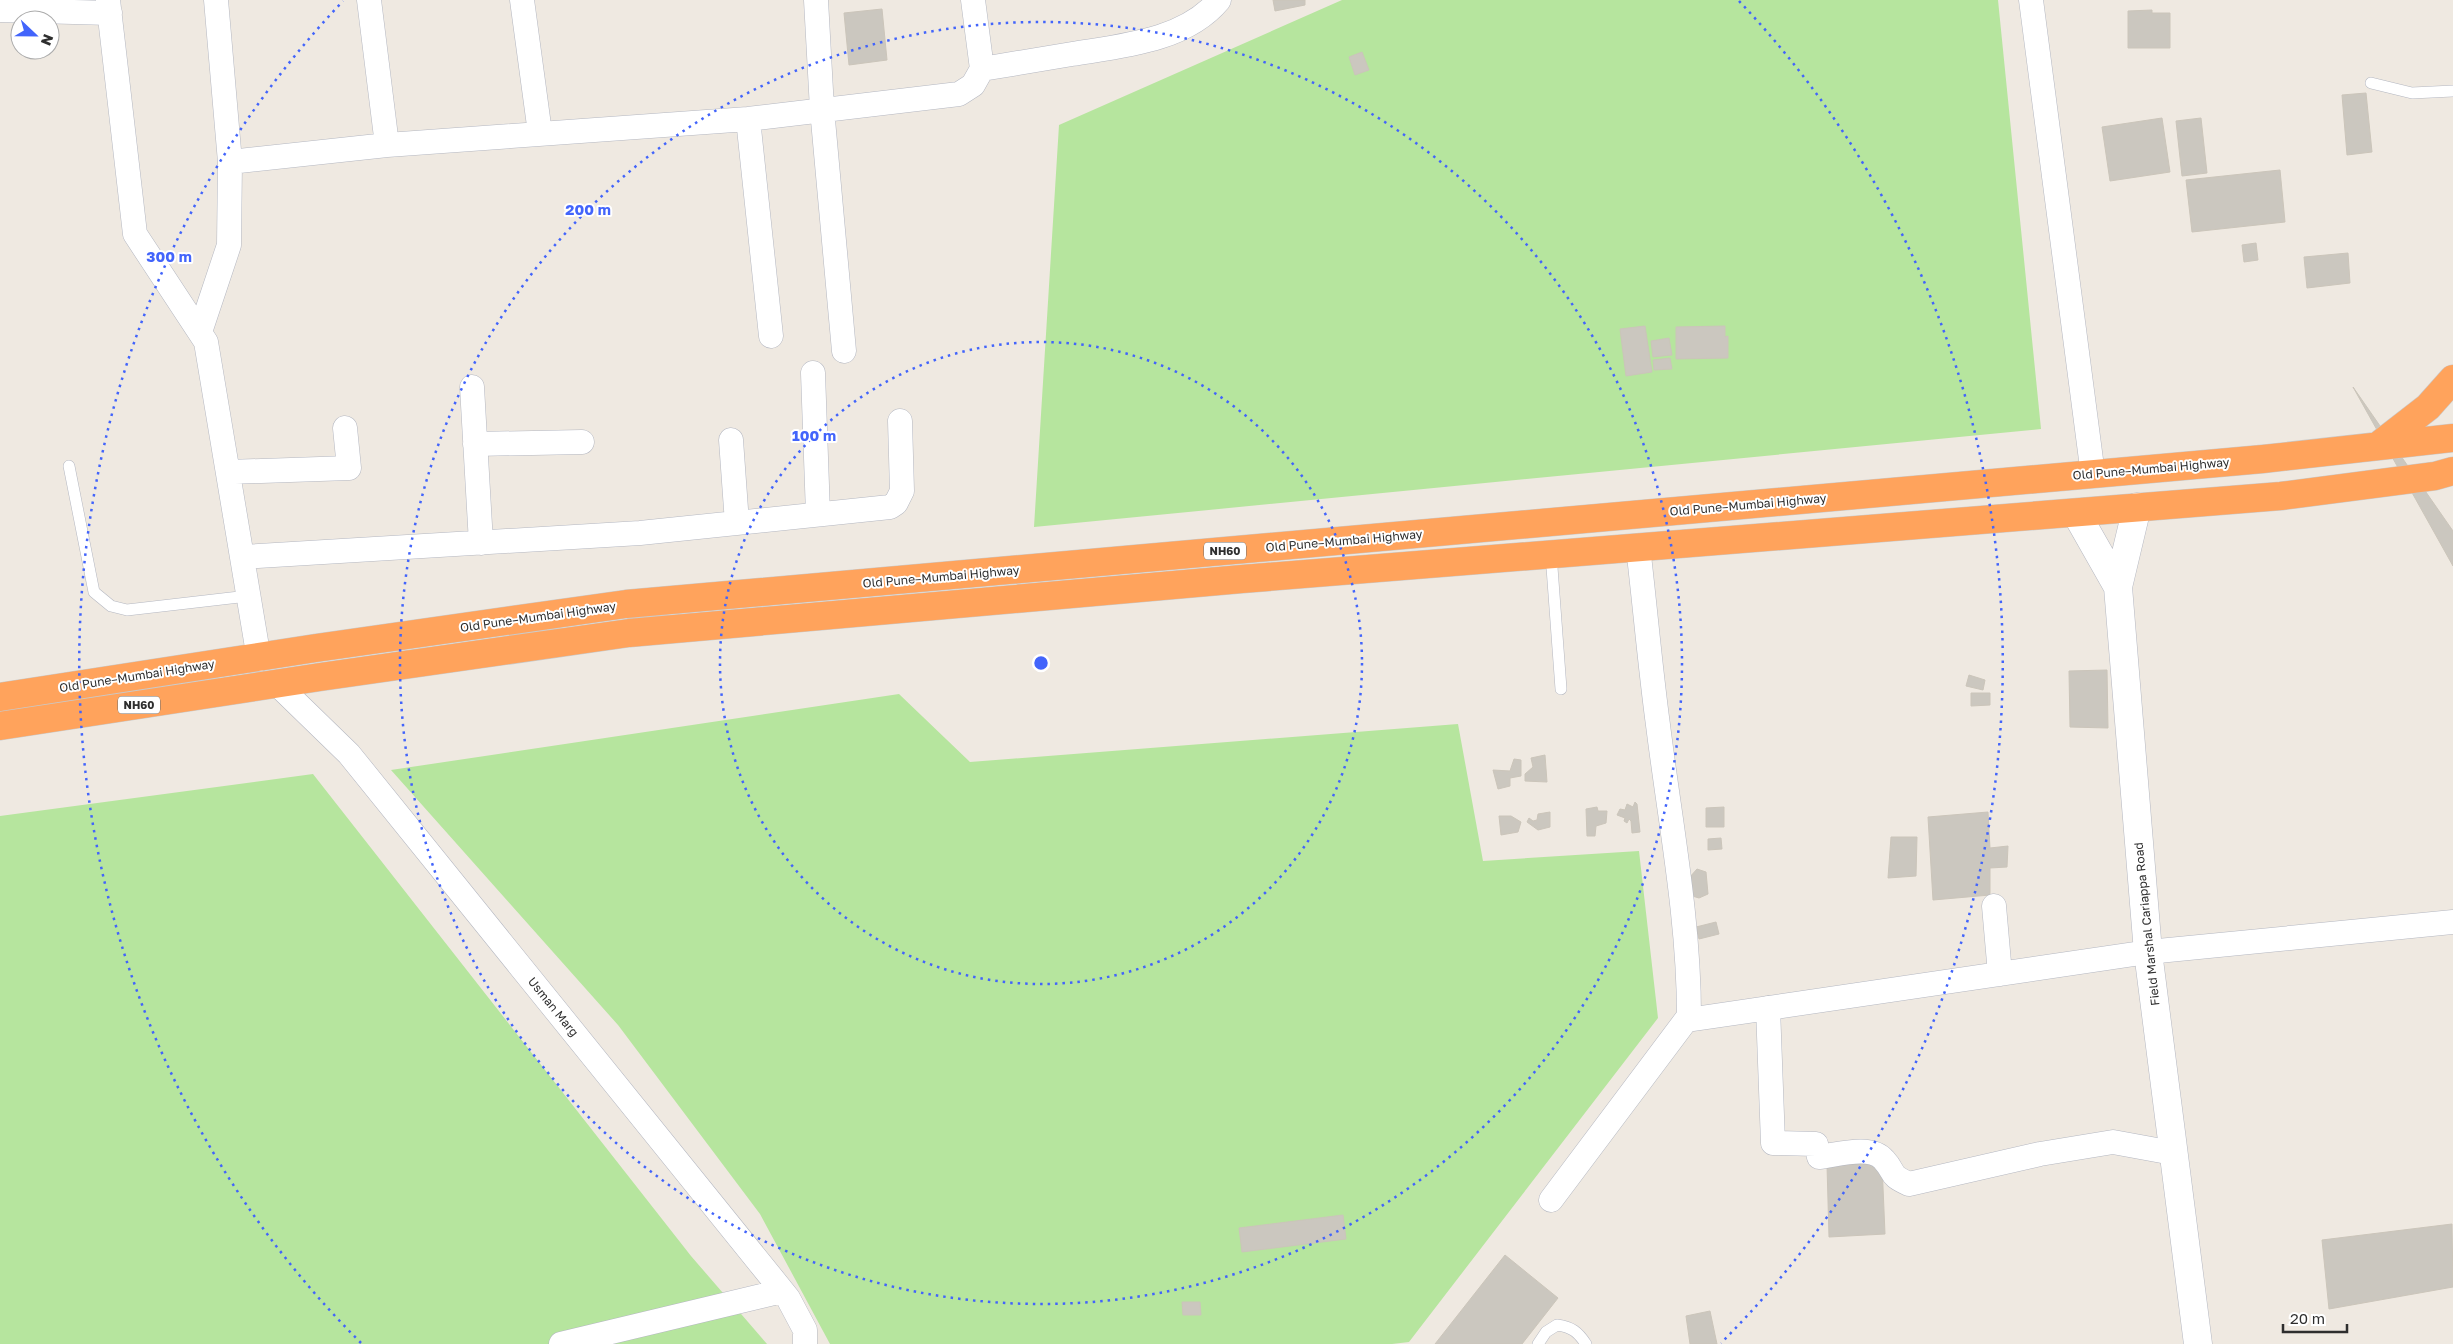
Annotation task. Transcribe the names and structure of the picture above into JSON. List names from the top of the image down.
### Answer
{
  "streets": {
    "highway": ["Old Pune–Mumbai Highway", "NH60"],
    "street": ["Field Marshal Cariappa Road", "Usman Marg"]
  },
  "crossings": [
    ["NH60", "Field Marshal Cariappa Road"],
    ["NH60", "Usman Marg"]
  ],
  "scale_bar": "20 m",
  "north": "right",
  "rings": ["200 m", "300 m", "100 m"]
}
